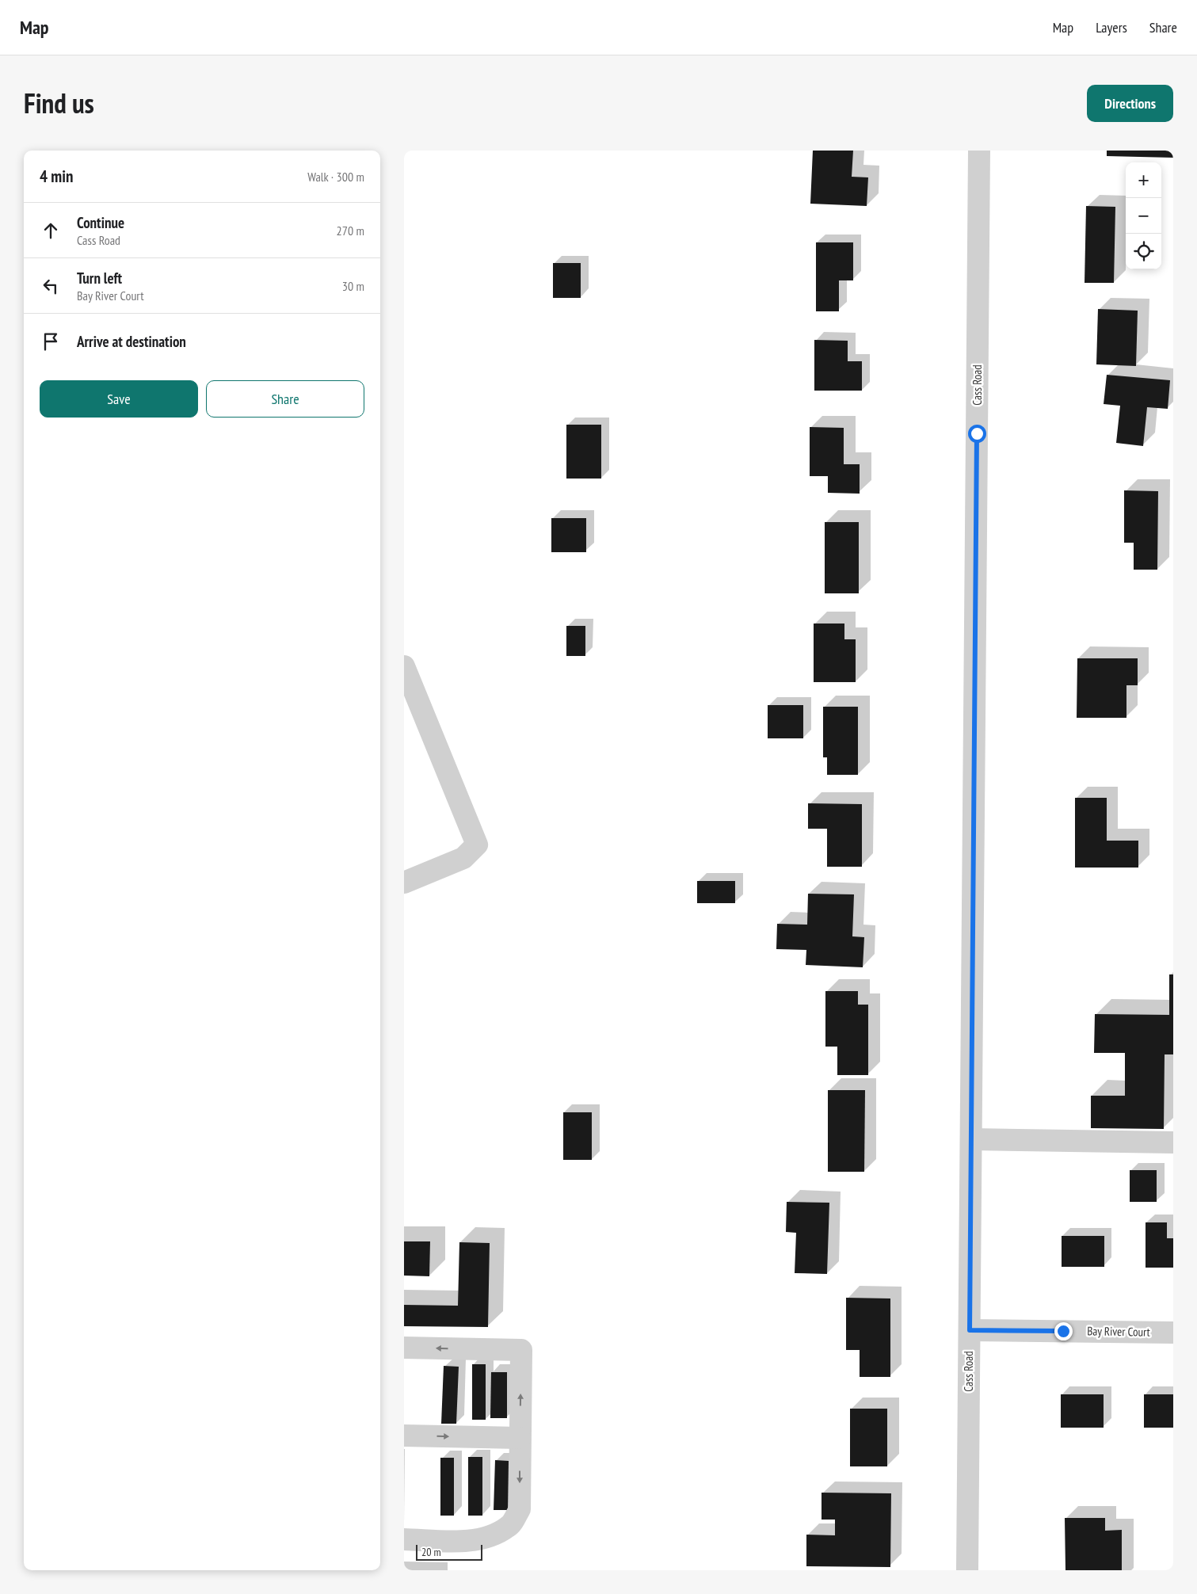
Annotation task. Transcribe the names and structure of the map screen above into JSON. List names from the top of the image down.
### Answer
{
  "streets": {
    "street": ["Cass Road", "Bay River Court"]
  },
  "crossings": [
    ["Cass Road", "Bay River Court"]
  ],
  "scale_bar": "20 m",
  "page": {
    "header": "Map",
    "nav": ["Map", "Layers", "Share"],
    "title": "Find us",
    "buttons": [
      "Directions",
      ["Save", "Share"]
    ],
    "heading": ["4 min", "Walk · 300 m"],
    "map_buttons": ["+", "−"],
    "list": [
      ["Continue", "Cass Road", "270 m"],
      ["Turn left", "Bay River Court", "30 m"],
      "Arrive at destination"
    ],
    "scale": "20 m"
  }
}
